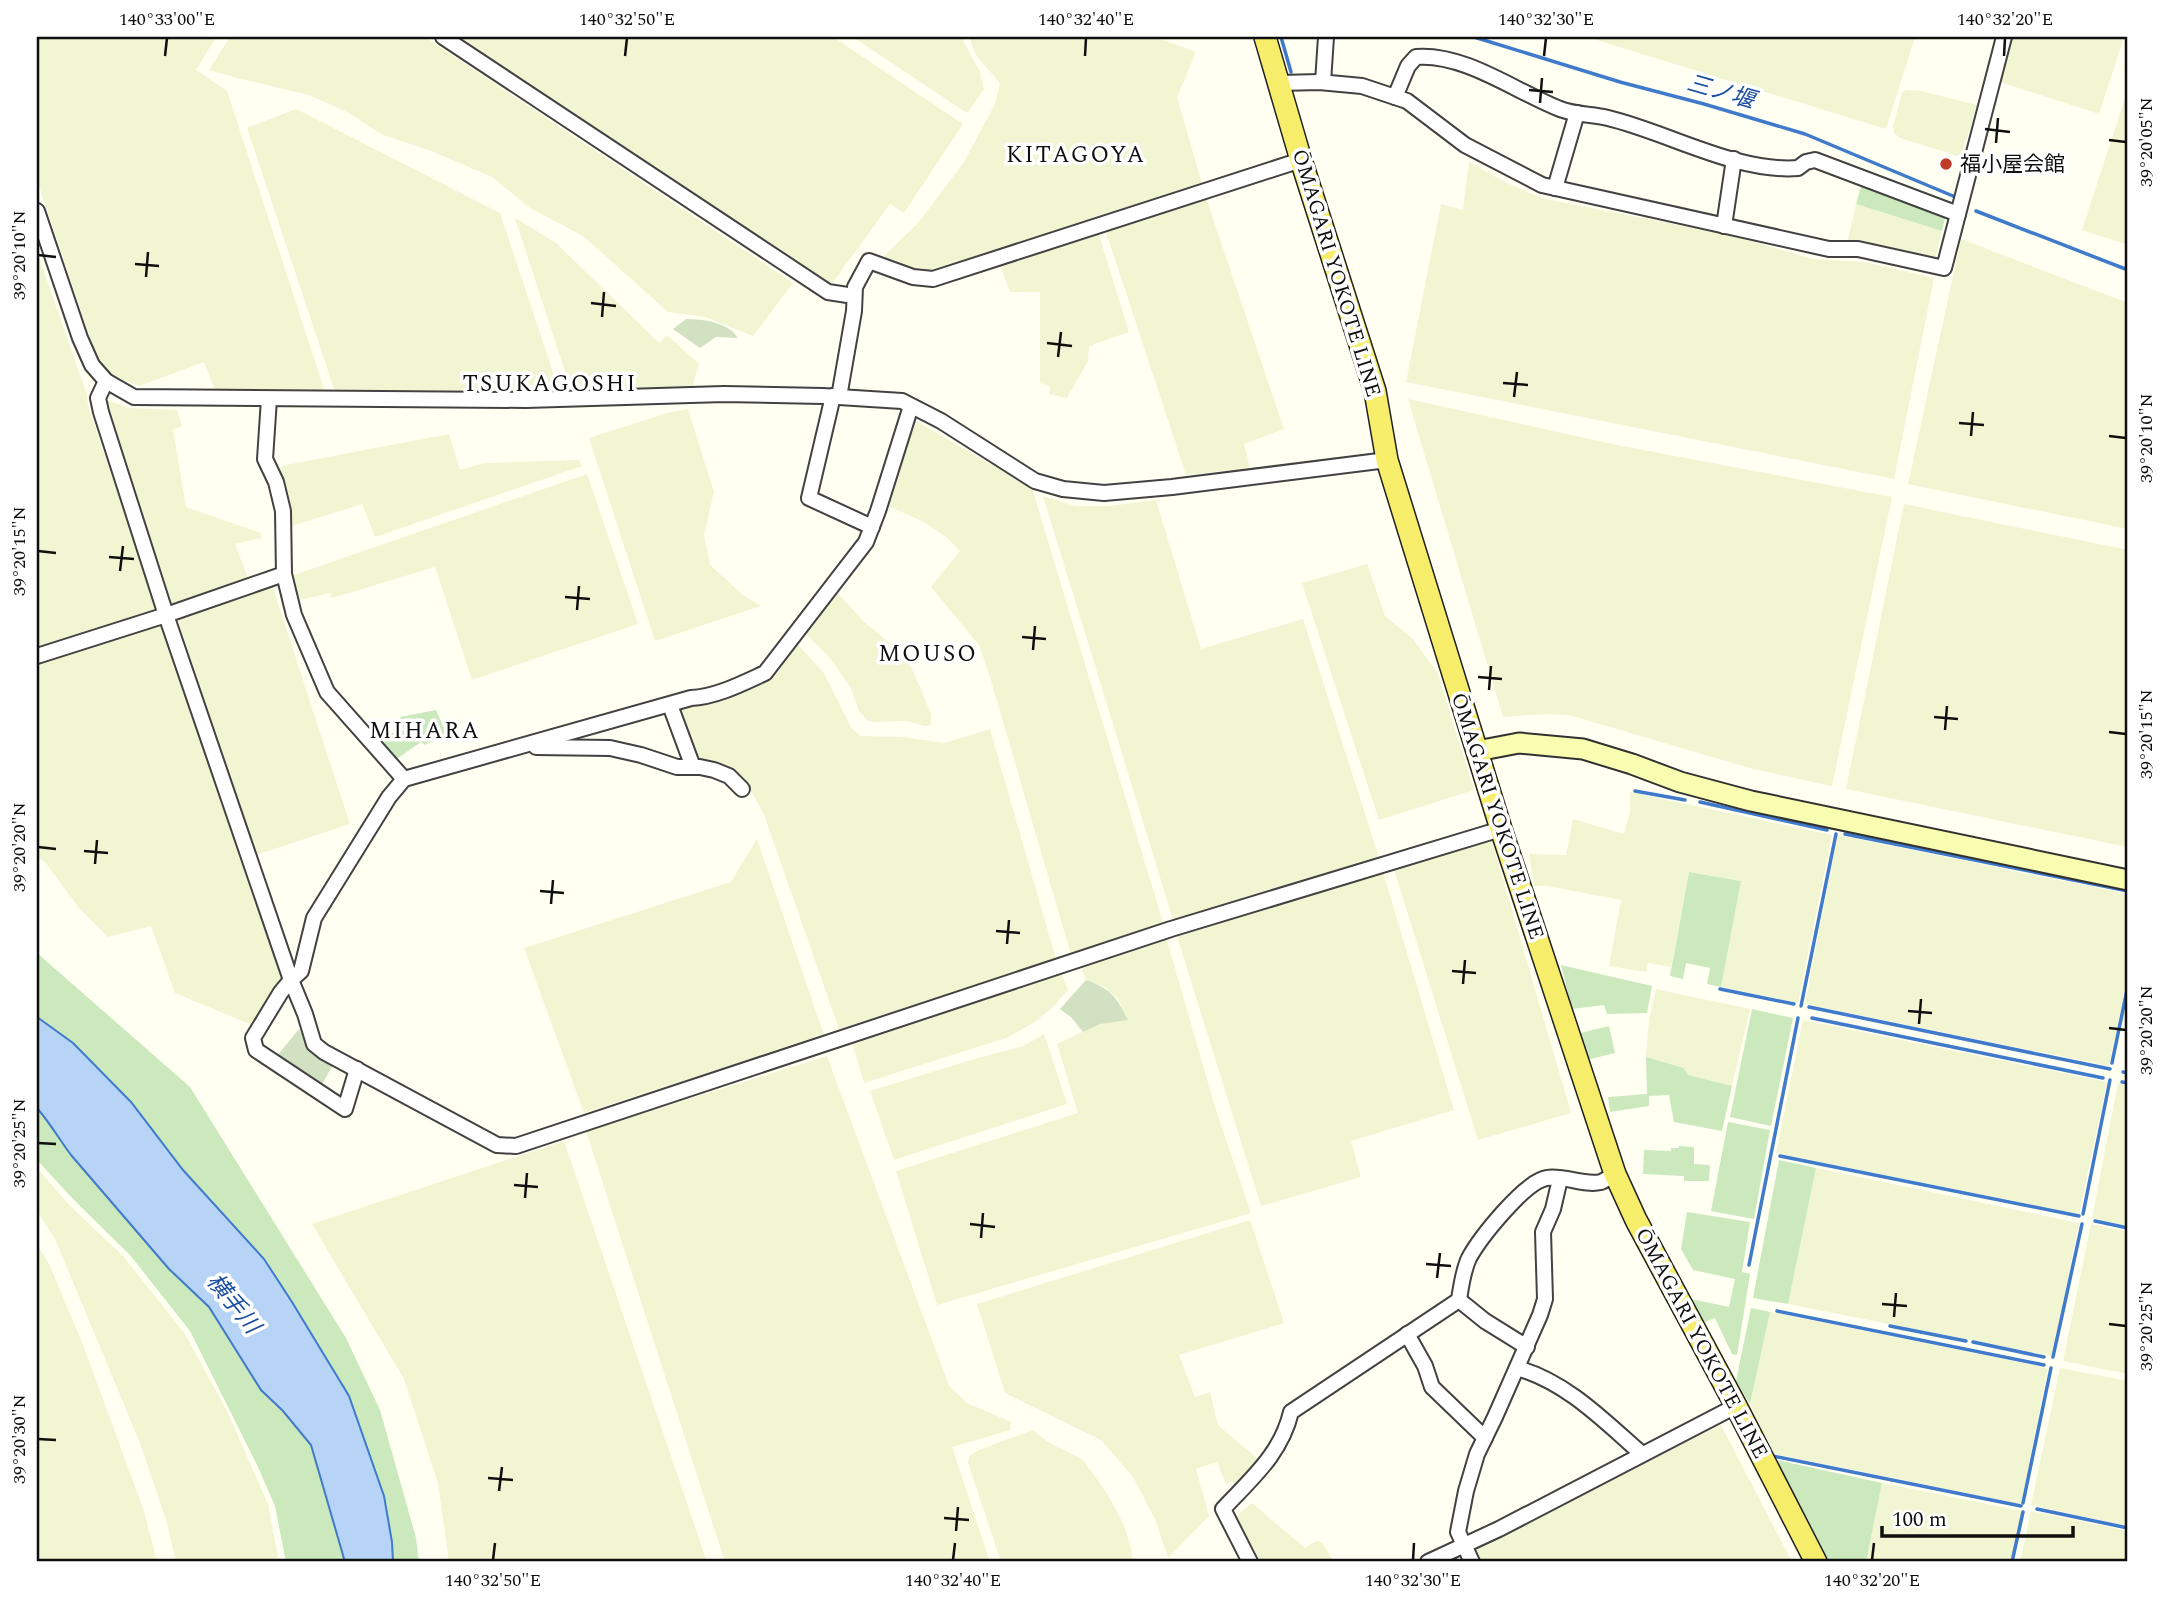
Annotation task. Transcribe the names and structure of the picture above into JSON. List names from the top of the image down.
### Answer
{
  "streets": {
    "main road": ["ŌMAGARI YOKOTE LINE"]
  },
  "districts": [
    "KITAGOYA",
    "TSUKAGOSHI",
    "MOUSO",
    "MIHARA"
  ],
  "water": ["三ノ堰", "横手川"],
  "places": ["福小屋会館"],
  "scale_bar": "100 m",
  "coordinates": [
    "140°33'00\"E",
    "140°32'50\"E",
    "140°32'40\"E",
    "140°32'30\"E",
    "140°32'20\"E",
    "39°20'05\"N",
    "39°20'10\"N",
    "39°20'15\"N",
    "39°20'20\"N",
    "39°20'25\"N",
    "39°20'30\"N"
  ]
}
